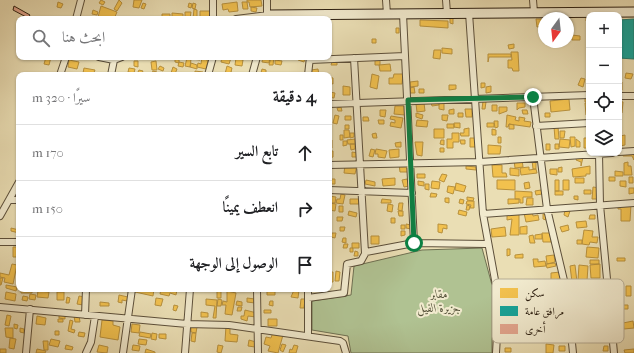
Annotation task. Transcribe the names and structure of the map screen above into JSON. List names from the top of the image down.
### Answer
{
  "parks": ["مقابر جزيرة الفيل"],
  "legend": ["سكن", "مرافق عامة", "أخرى"],
  "north": "bottom",
  "page": {
    "map_buttons": ["+", "−"],
    "search": "ابحث هنا",
    "heading": ["4 دقيقة", "سيرًا · 320 m"],
    "list": [
      ["تابع السير", "170 m"],
      ["انعطف يمينًا", "150 m"],
      "الوصول إلى الوجهة"
    ]
  }
}
